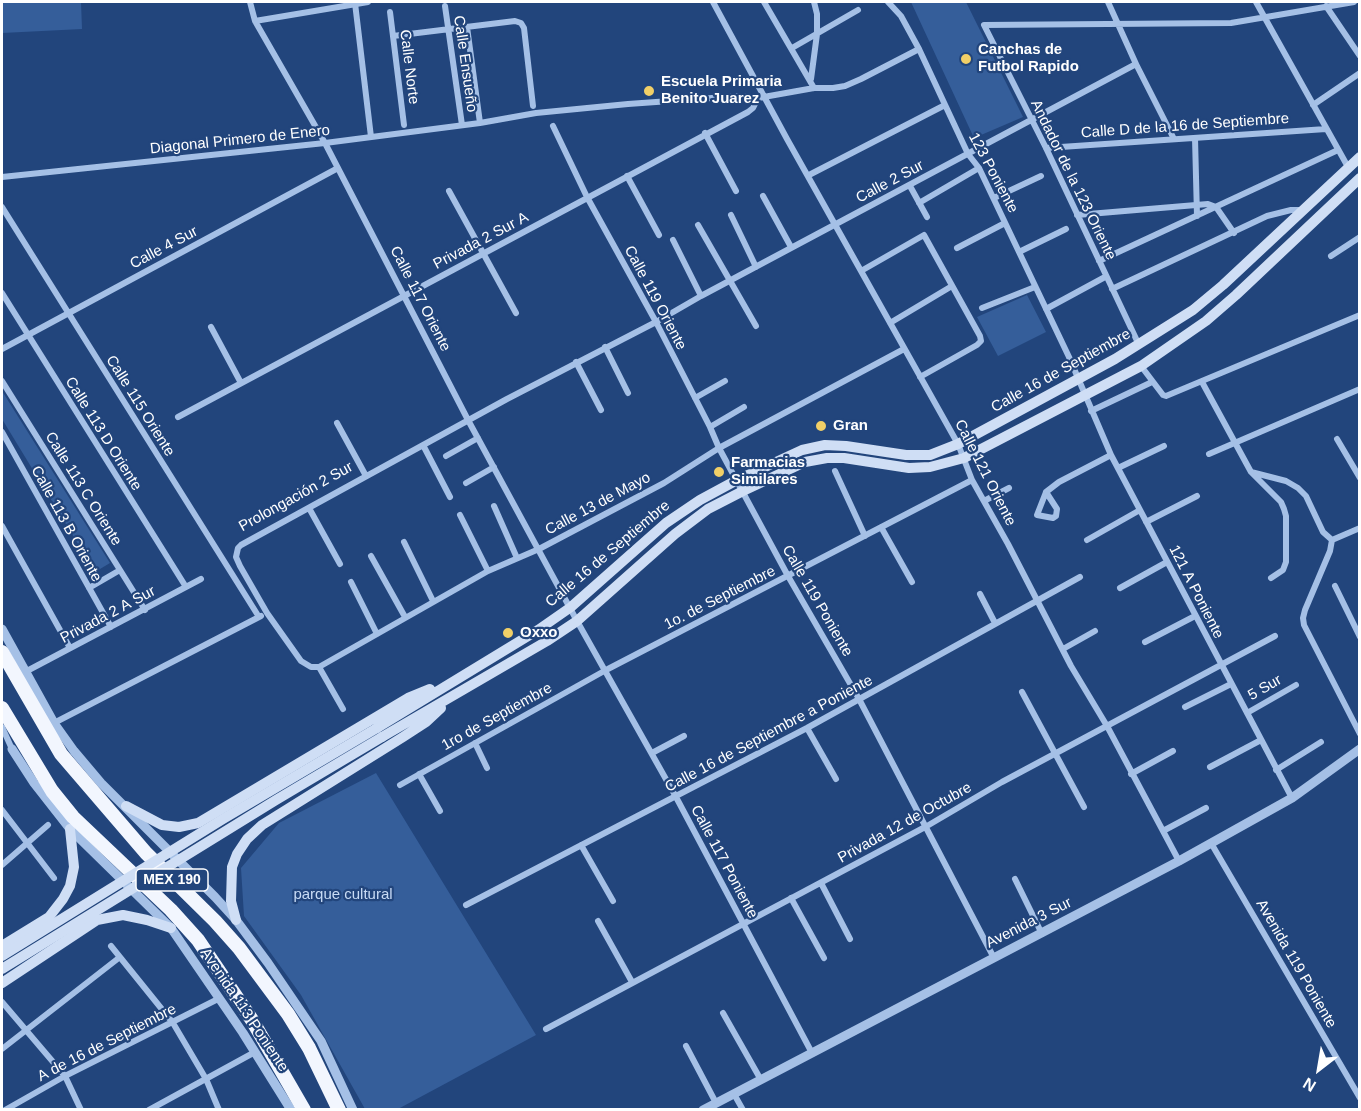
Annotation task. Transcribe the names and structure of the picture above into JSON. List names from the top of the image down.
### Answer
{
  "streets": {
    "highway": ["MEX 190"],
    "main road": ["Calle 16 de Septiembre"],
    "street": [
      "Calle Ensueño",
      "Calle Norte",
      "Calle D de la 16 de Septiembre",
      "Diagonal Primero de Enero",
      "123 Poniente",
      "Andador de la 123 Oriente",
      "Calle 2 Sur",
      "Privada 2 Sur A",
      "Calle 4 Sur",
      "Calle 119 Oriente",
      "Calle 117 Oriente",
      "Calle 115 Oriente",
      "Calle 113 D Oriente",
      "Calle 121 Oriente",
      "Calle 113 C Oriente",
      "Prolongación 2 Sur",
      "Calle 13 de Mayo",
      "Calle 113 B Oriente",
      "121 A Poniente",
      "1o. de Septiembre",
      "Calle 119 Poniente",
      "Privada 2 A Sur",
      "5 Sur",
      "1ro de Septiembre",
      "Calle 16 de Septiembre a Poniente",
      "Privada 12 de Octubre",
      "Calle 117 Poniente",
      "Avenida 3 Sur",
      "Avenida 119 Poniente",
      "Avenida 113 Poniente",
      "A de 16 de Septiembre"
    ]
  },
  "crossings": [
    ["Calle Ensueño", "Diagonal Primero de Enero"],
    ["Calle D de la 16 de Septiembre", "Andador de la 123 Oriente"],
    ["Diagonal Primero de Enero", "123 Poniente"],
    ["Diagonal Primero de Enero", "Privada 2 Sur A"],
    ["Diagonal Primero de Enero", "Calle 117 Oriente"],
    ["Diagonal Primero de Enero", "Calle 121 Oriente"],
    ["123 Poniente", "Calle 2 Sur"],
    ["123 Poniente", "Calle 16 de Septiembre"],
    ["123 Poniente", "121 A Poniente"],
    ["Andador de la 123 Oriente", "Calle 2 Sur"],
    ["Andador de la 123 Oriente", "Calle 16 de Septiembre"],
    ["Calle 2 Sur", "Calle 119 Oriente"],
    ["Calle 2 Sur", "Calle 121 Oriente"],
    ["Calle 2 Sur", "Prolongación 2 Sur"],
    ["Privada 2 Sur A", "Calle 119 Oriente"],
    ["Privada 2 Sur A", "Calle 117 Oriente"],
    ["Calle 4 Sur", "Calle 117 Oriente"],
    ["Calle 4 Sur", "Calle 115 Oriente"],
    ["Calle 4 Sur", "Calle 113 D Oriente"],
    ["Calle 119 Oriente", "Calle 16 de Septiembre"],
    ["Calle 119 Oriente", "Prolongación 2 Sur"],
    ["Calle 119 Oriente", "Calle 13 de Mayo"],
    ["Calle 119 Oriente", "Calle 119 Poniente"],
    ["Calle 117 Oriente", "Calle 16 de Septiembre"],
    ["Calle 117 Oriente", "Prolongación 2 Sur"],
    ["Calle 117 Oriente", "Calle 13 de Mayo"],
    ["Calle 117 Oriente", "Calle 117 Poniente"],
    ["Calle 16 de Septiembre", "Calle 121 Oriente"],
    ["Calle 16 de Septiembre", "121 A Poniente"],
    ["Calle 16 de Septiembre", "Calle 119 Poniente"],
    ["Calle 16 de Septiembre", "Calle 117 Poniente"],
    ["Calle 113 D Oriente", "Privada 2 A Sur"],
    ["Calle 121 Oriente", "Calle 13 de Mayo"],
    ["Calle 121 Oriente", "1o. de Septiembre"],
    ["Calle 121 Oriente", "Calle 16 de Septiembre a Poniente"],
    ["Calle 121 Oriente", "Privada 12 de Octubre"],
    ["Calle 121 Oriente", "Avenida 3 Sur"],
    ["Calle 113 C Oriente", "Privada 2 A Sur"],
    ["Calle 113 B Oriente", "Privada 2 A Sur"],
    ["121 A Poniente", "5 Sur"],
    ["121 A Poniente", "Privada 12 de Octubre"],
    ["121 A Poniente", "Avenida 3 Sur"],
    ["1o. de Septiembre", "Calle 119 Poniente"],
    ["1o. de Septiembre", "1ro de Septiembre"],
    ["1o. de Septiembre", "Calle 117 Poniente"],
    ["Calle 119 Poniente", "Calle 16 de Septiembre a Poniente"],
    ["Calle 119 Poniente", "Privada 12 de Octubre"],
    ["Calle 119 Poniente", "Avenida 3 Sur"],
    ["1ro de Septiembre", "Calle 117 Poniente"],
    ["Calle 16 de Septiembre a Poniente", "Calle 117 Poniente"],
    ["Privada 12 de Octubre", "Calle 117 Poniente"],
    ["Calle 117 Poniente", "Avenida 3 Sur"],
    ["MEX 190", "Avenida 113 Poniente"],
    ["Avenida 3 Sur", "Avenida 119 Poniente"],
    ["Avenida 113 Poniente", "A de 16 de Septiembre"]
  ],
  "parks": ["parque cultural"],
  "places": [
    "Canchas de Futbol Rapido",
    "Escuela Primaria Benito Juarez",
    "Gran",
    "Farmacias Similares",
    "Oxxo"
  ],
  "north": "bottom left"
}
